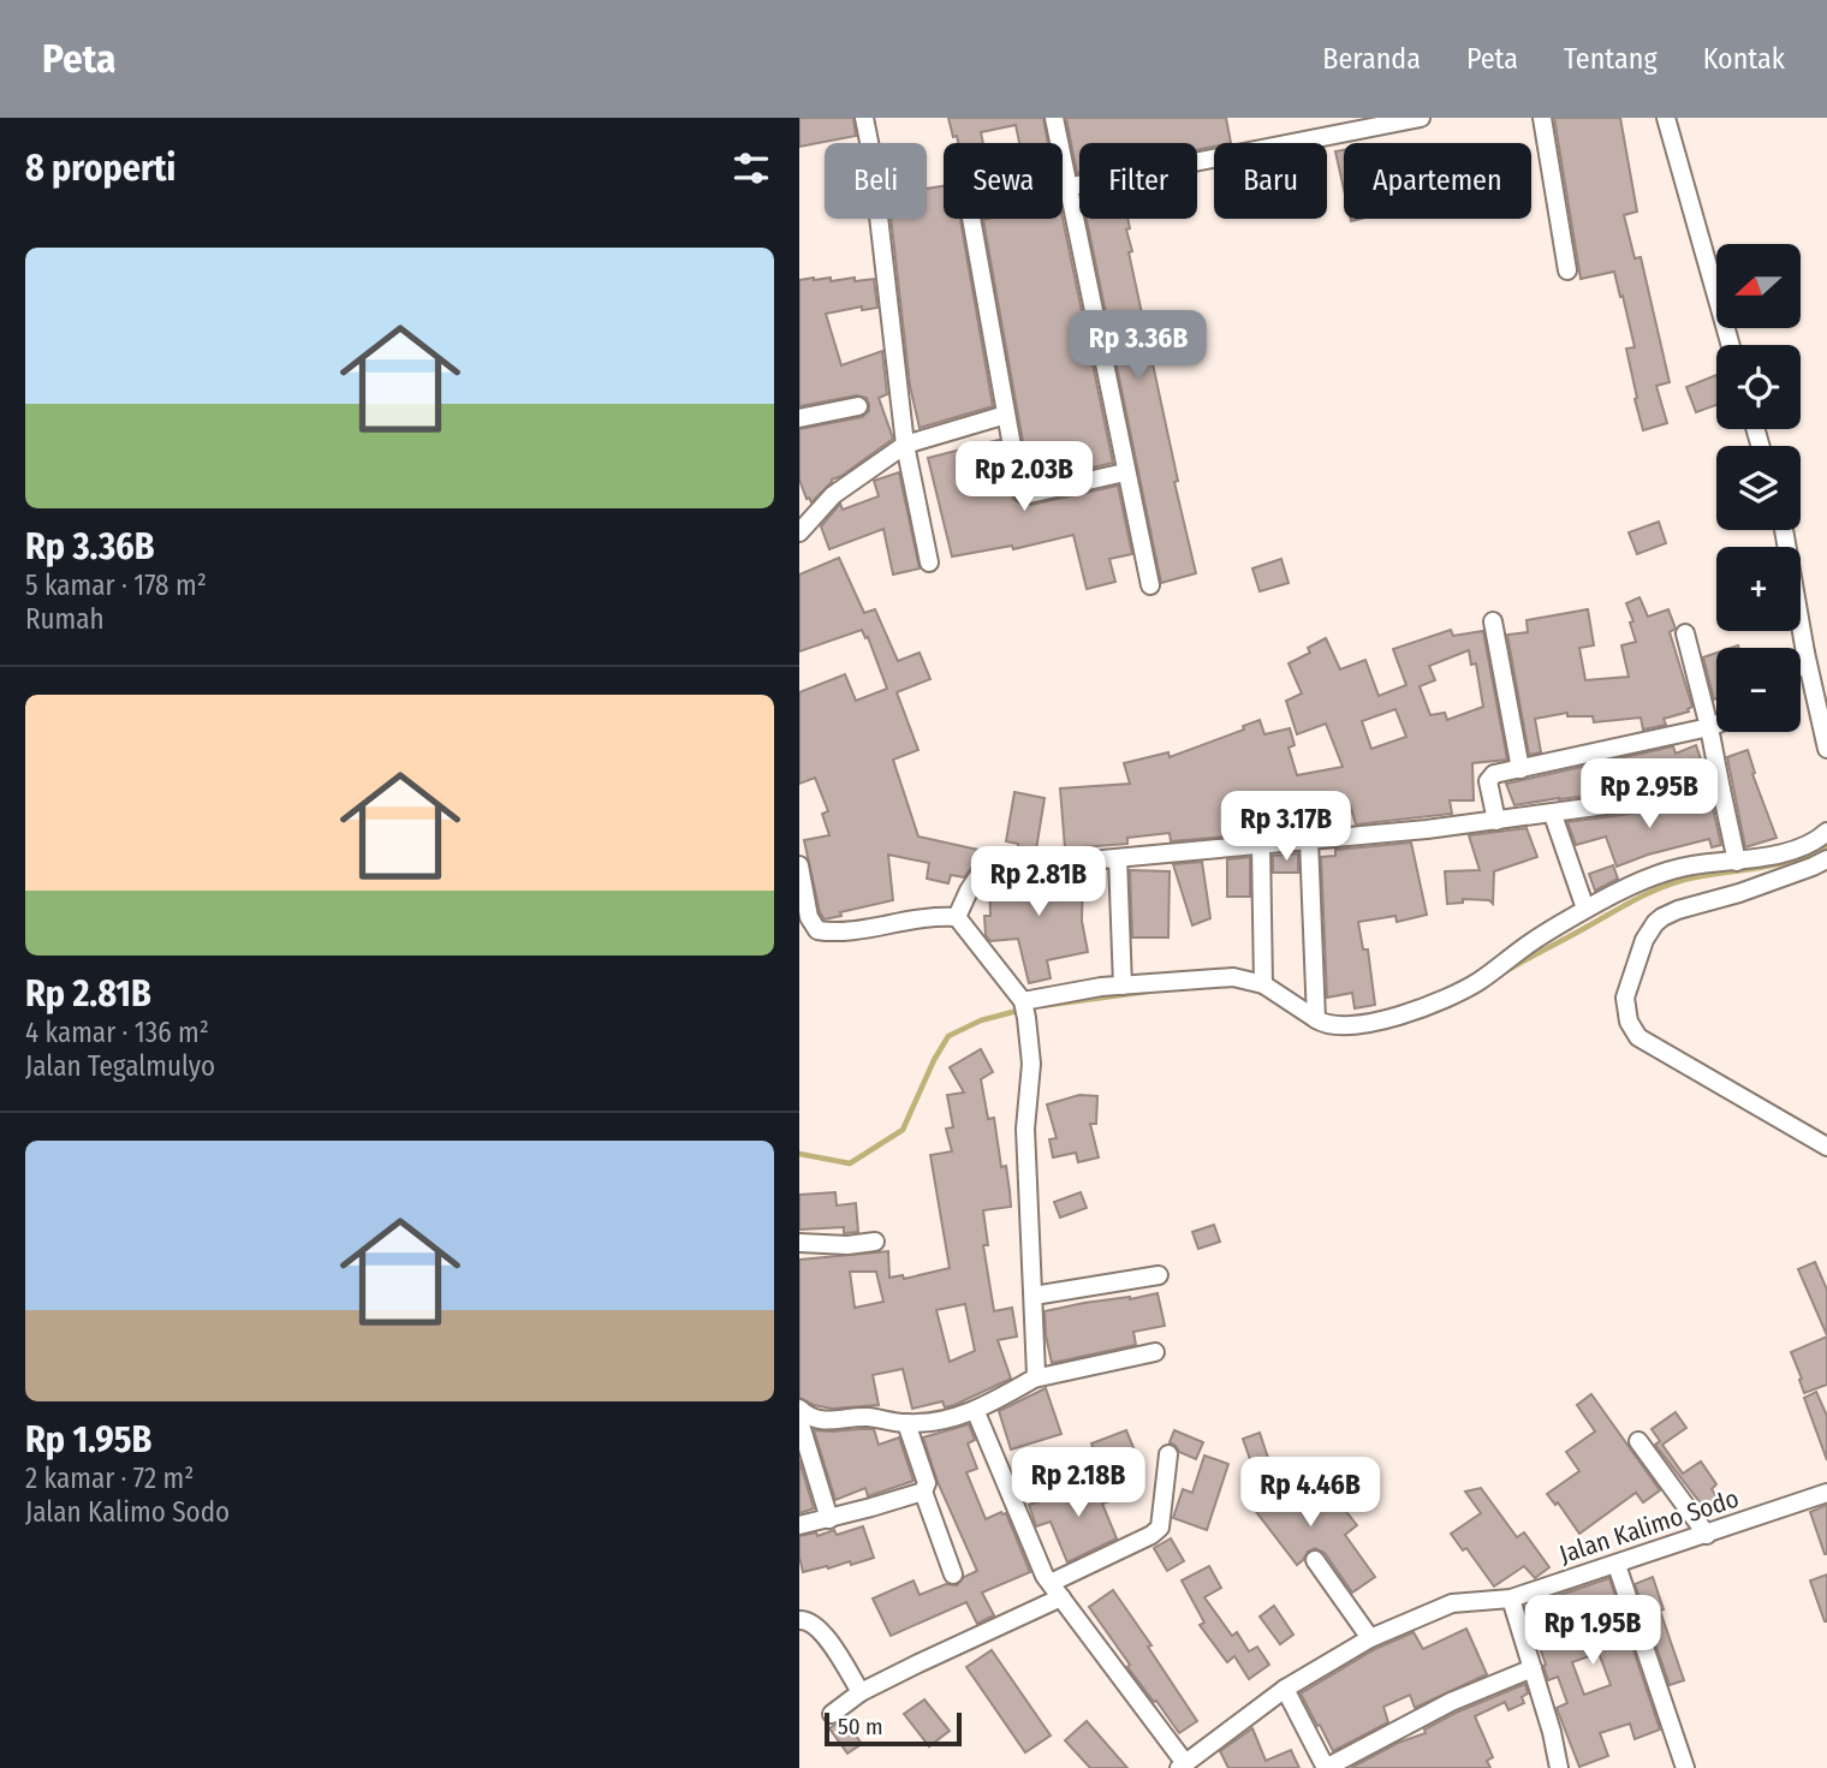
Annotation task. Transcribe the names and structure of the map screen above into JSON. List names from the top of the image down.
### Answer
{
  "streets": {
    "street": ["Jalan Kalimo Sodo"]
  },
  "scale_bar": "50 m",
  "north": "left",
  "page": {
    "header": "Peta",
    "nav": [
      "Beranda",
      "Peta",
      "Tentang",
      "Kontak"
    ],
    "heading": "8 properti",
    "chip": [
      "Beli",
      "Sewa",
      "Filter",
      "Baru",
      "Apartemen"
    ],
    "list": [
      {
        "name": "Rp 3.36B",
        "note": "5 kamar · 178 m² · Rumah"
      },
      {
        "name": "Rp 2.81B",
        "note": "4 kamar · 136 m² · Jalan Tegalmulyo"
      },
      {
        "name": "Rp 1.95B",
        "note": "2 kamar · 72 m² · Jalan Kalimo Sodo"
      }
    ],
    "map_buttons": ["+", "−"],
    "price": [
      "Rp 3.36B",
      "Rp 2.03B",
      "Rp 2.95B",
      "Rp 3.17B",
      "Rp 2.81B",
      "Rp 2.18B",
      "Rp 4.46B",
      "Rp 1.95B"
    ],
    "scale": "50 m"
  }
}
